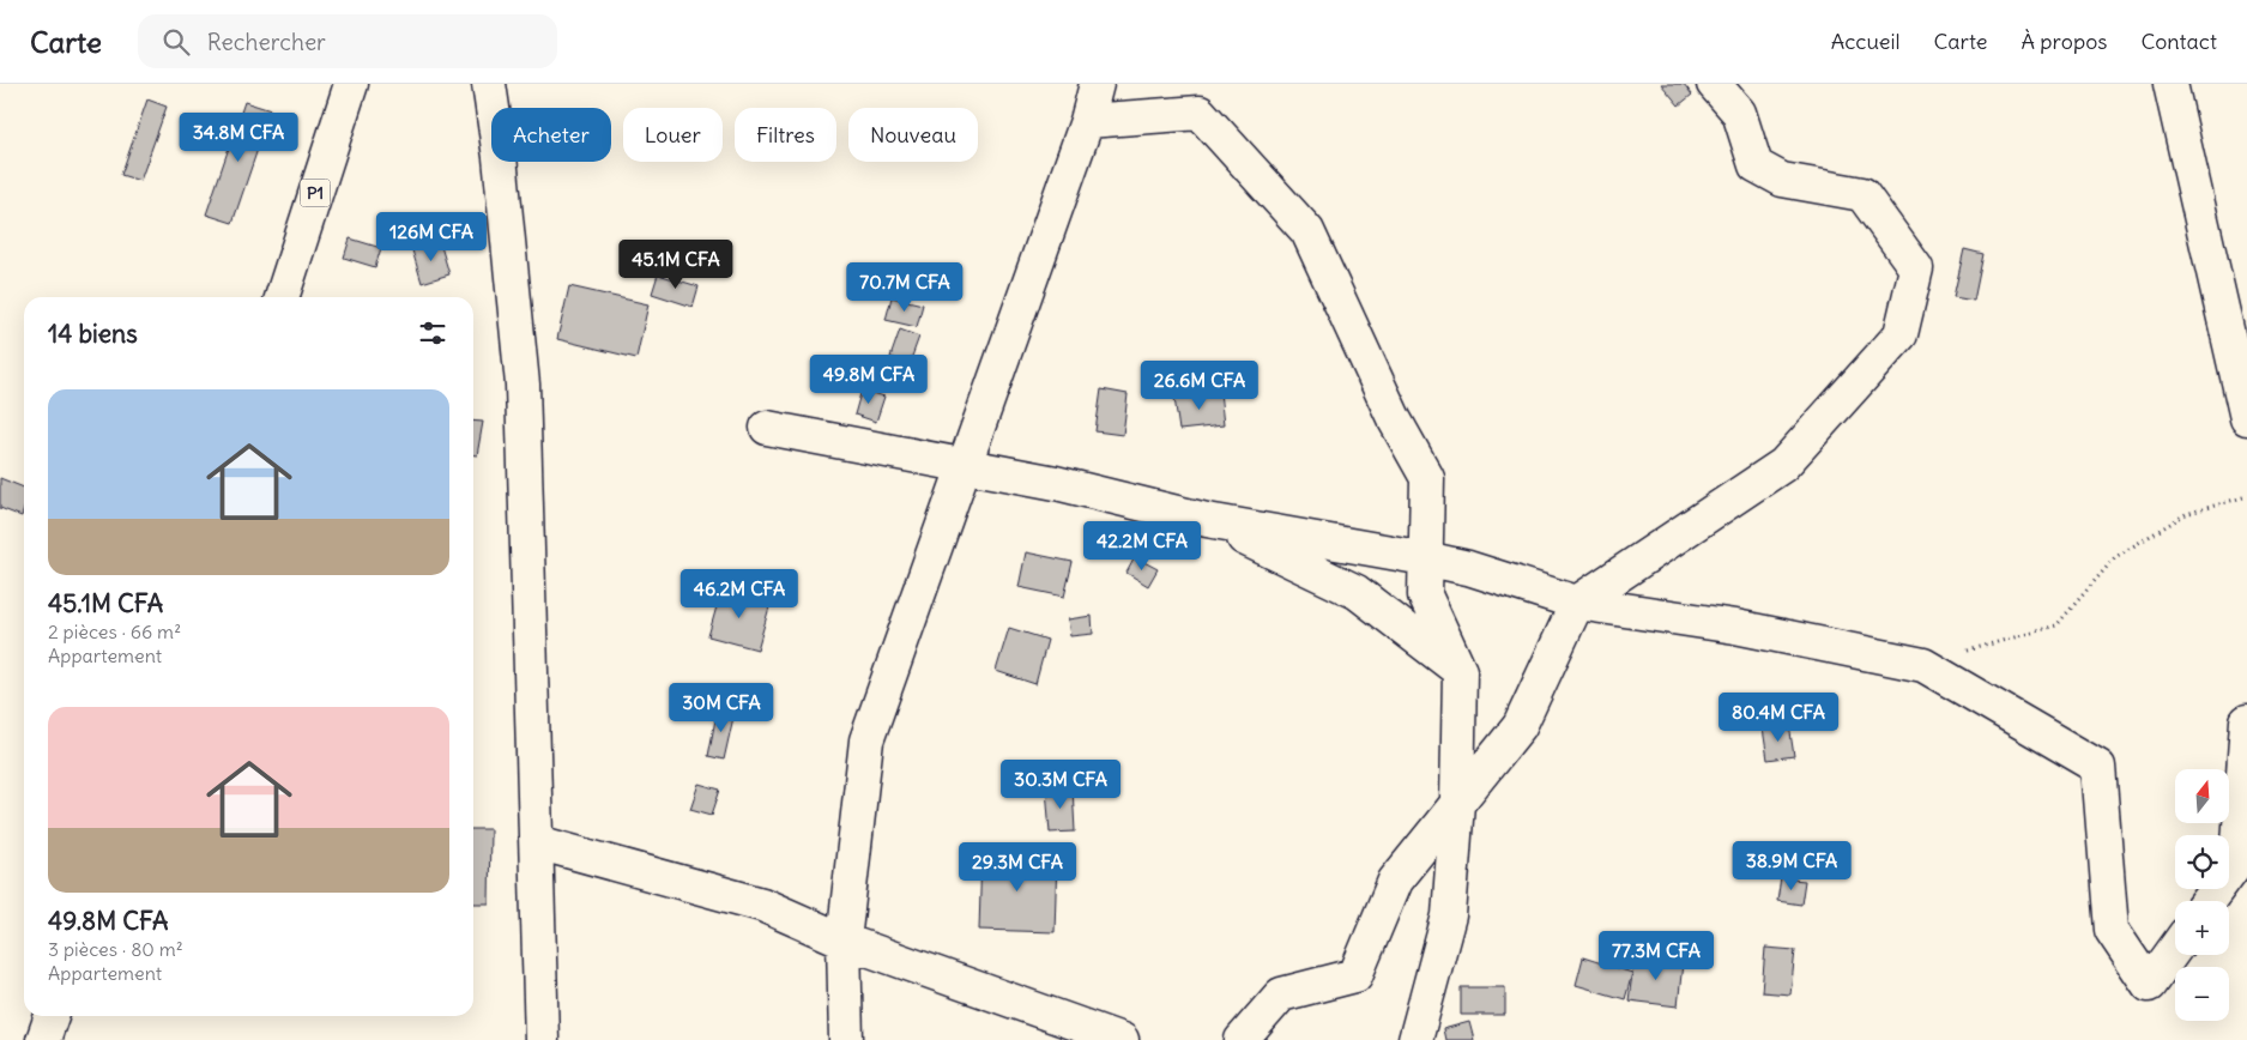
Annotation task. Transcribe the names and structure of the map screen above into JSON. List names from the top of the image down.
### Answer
{
  "streets": {
    "street": ["P1"]
  },
  "north": "top",
  "page": {
    "header": "Carte",
    "search": "Rechercher",
    "nav": [
      "Accueil",
      "Carte",
      "À propos",
      "Contact"
    ],
    "chip": [
      "Acheter",
      "Louer",
      "Filtres",
      "Nouveau"
    ],
    "price": [
      "34.8M CFA",
      "126M CFA",
      "45.1M CFA",
      "70.7M CFA",
      "49.8M CFA",
      "26.6M CFA",
      "42.2M CFA",
      "46.2M CFA",
      "30M CFA",
      "80.4M CFA",
      "30.3M CFA",
      "38.9M CFA",
      "29.3M CFA",
      "77.3M CFA"
    ],
    "heading": "14 biens",
    "list": [
      {
        "name": "45.1M CFA",
        "note": "2 pièces · 66 m² · Appartement"
      },
      {
        "name": "49.8M CFA",
        "note": "3 pièces · 80 m² · Appartement"
      }
    ],
    "map_buttons": ["+", "−"]
  }
}
